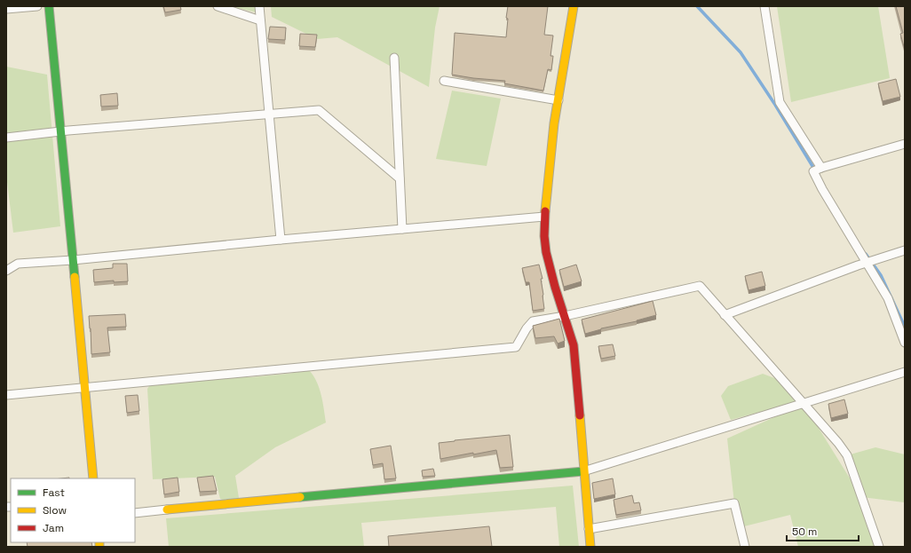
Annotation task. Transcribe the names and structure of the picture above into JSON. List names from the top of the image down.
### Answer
{
  "legend": ["Fast", "Slow", "Jam"],
  "scale_bar": "50 m"
}
